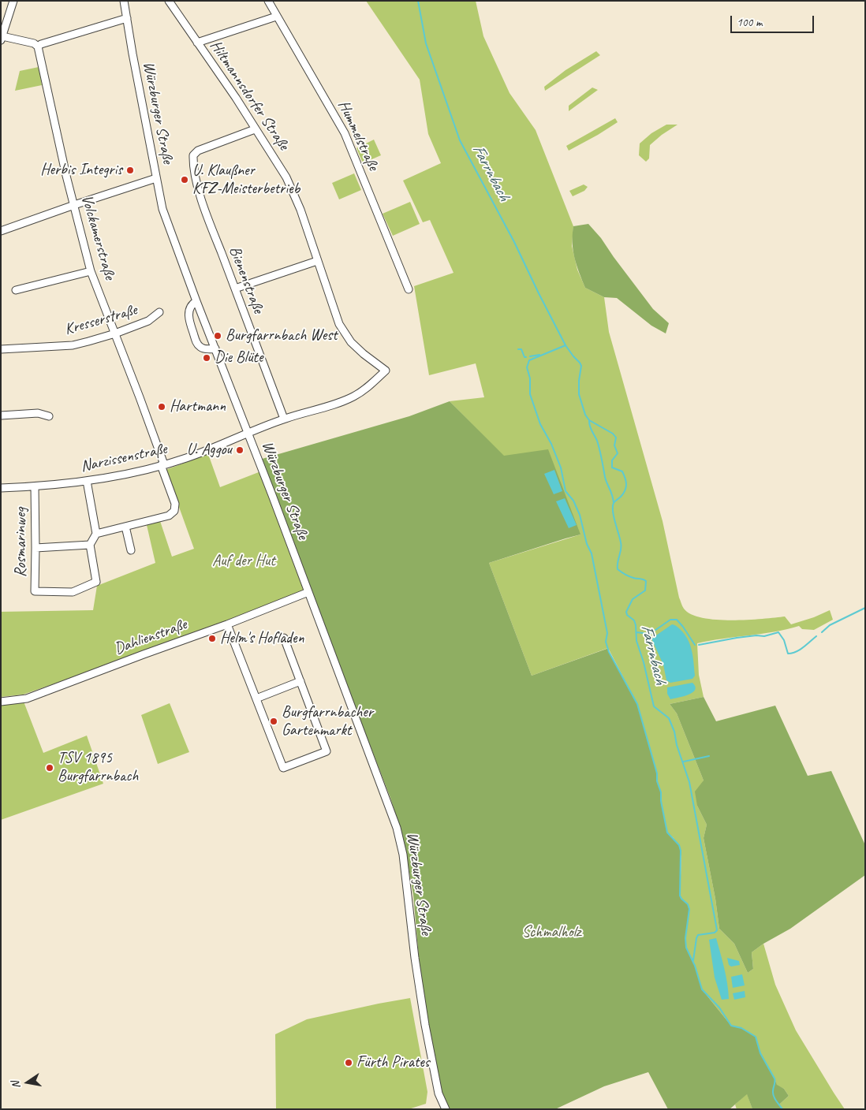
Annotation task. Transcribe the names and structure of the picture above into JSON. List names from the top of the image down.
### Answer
{
  "streets": {
    "street": [
      "Hiltmannsdorfer Straße",
      "Würzburger Straße",
      "Hummelstraße",
      "Volckamerstraße",
      "Bienenstraße",
      "Kresserstraße",
      "Narzissenstraße",
      "Rosmarinweg",
      "Dahlienstraße"
    ]
  },
  "crossings": [
    ["Hiltmannsdorfer Straße", "Bienenstraße"],
    ["Hiltmannsdorfer Straße", "Narzissenstraße"],
    ["Würzburger Straße", "Narzissenstraße"],
    ["Würzburger Straße", "Dahlienstraße"],
    ["Volckamerstraße", "Kresserstraße"],
    ["Volckamerstraße", "Narzissenstraße"],
    ["Bienenstraße", "Narzissenstraße"],
    ["Narzissenstraße", "Rosmarinweg"]
  ],
  "water": ["Farrnbach"],
  "parks": ["Auf der Hut", "Schmalholz"],
  "places": [
    "Herbis Integris",
    "U. Klaußner KFZ-Meisterbetrieb",
    "Burgfarrnbach West",
    "Die Blüte",
    "Hartmann",
    "U. Aggou",
    "Helm's Hofladen",
    "Burgfarrnbacher Gartenmarkt",
    "TSV 1895 Burgfarrnbach",
    "Fürth Pirates"
  ],
  "scale_bar": "100 m",
  "north": "left"
}
